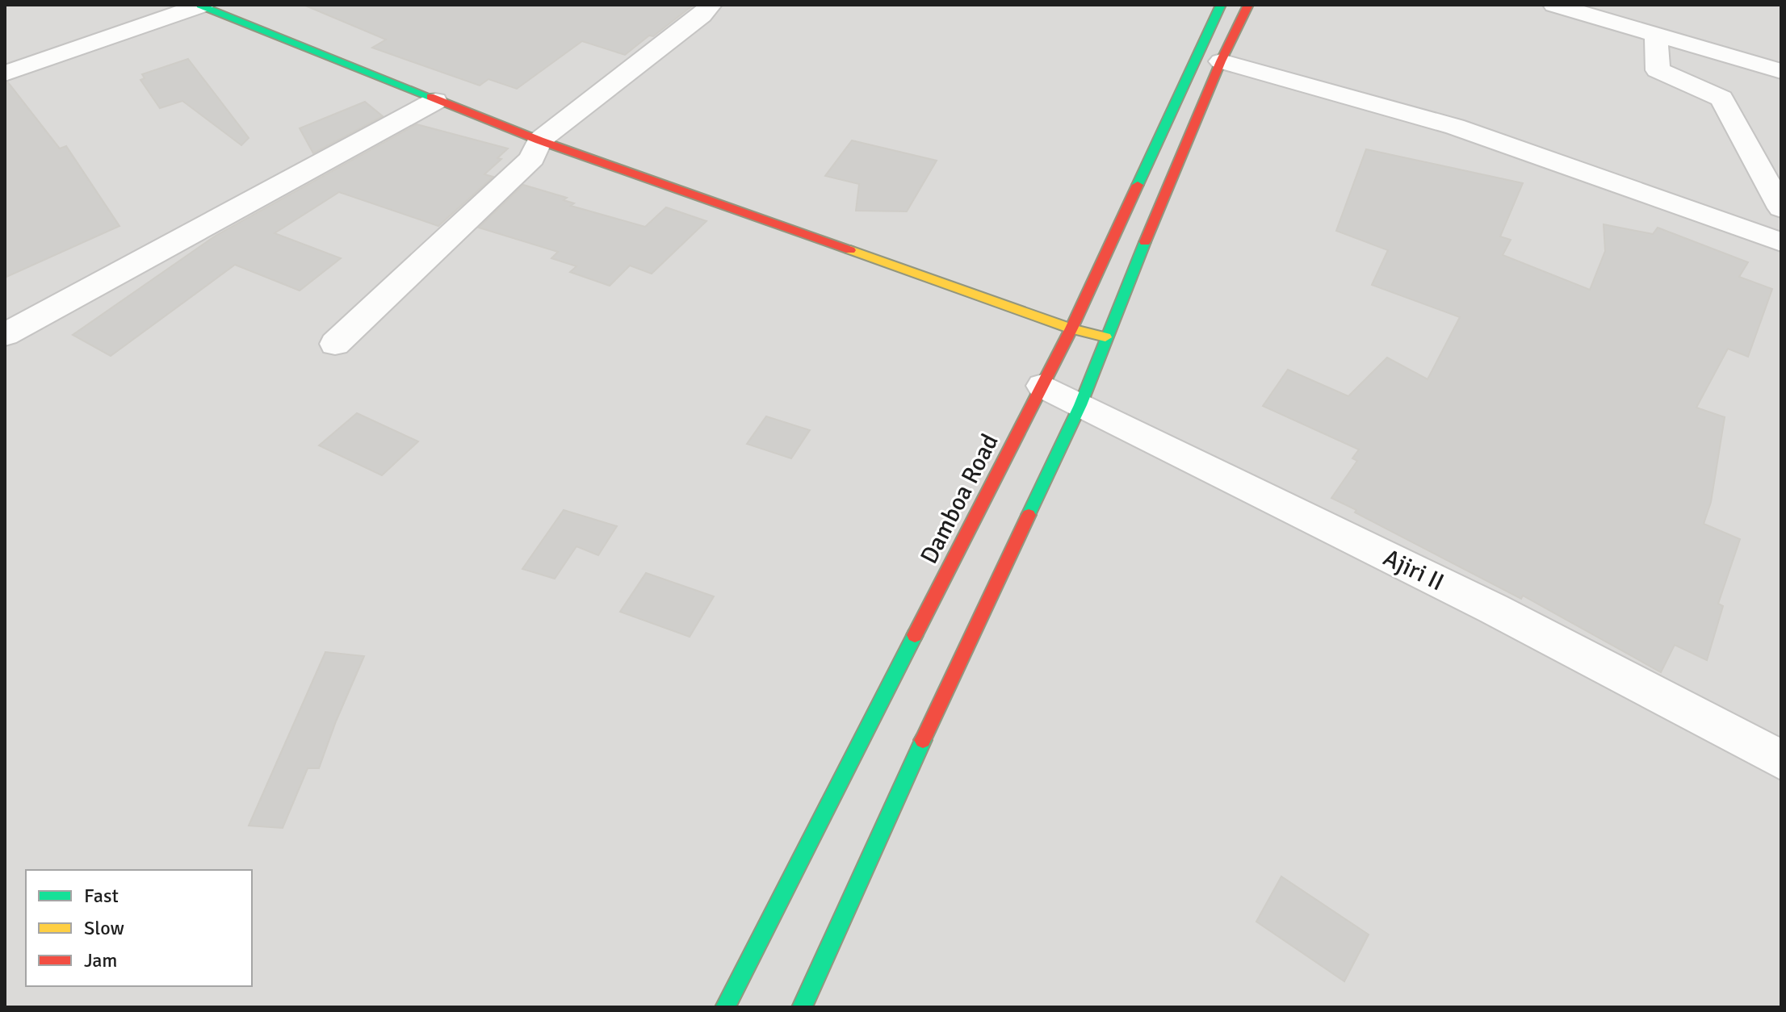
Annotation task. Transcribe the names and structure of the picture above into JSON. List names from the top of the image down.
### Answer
{
  "streets": {
    "main road": ["Damboa Road"],
    "street": ["Ajiri II"]
  },
  "crossings": [
    ["Damboa Road", "Ajiri II"]
  ],
  "legend": ["Fast", "Slow", "Jam"]
}
